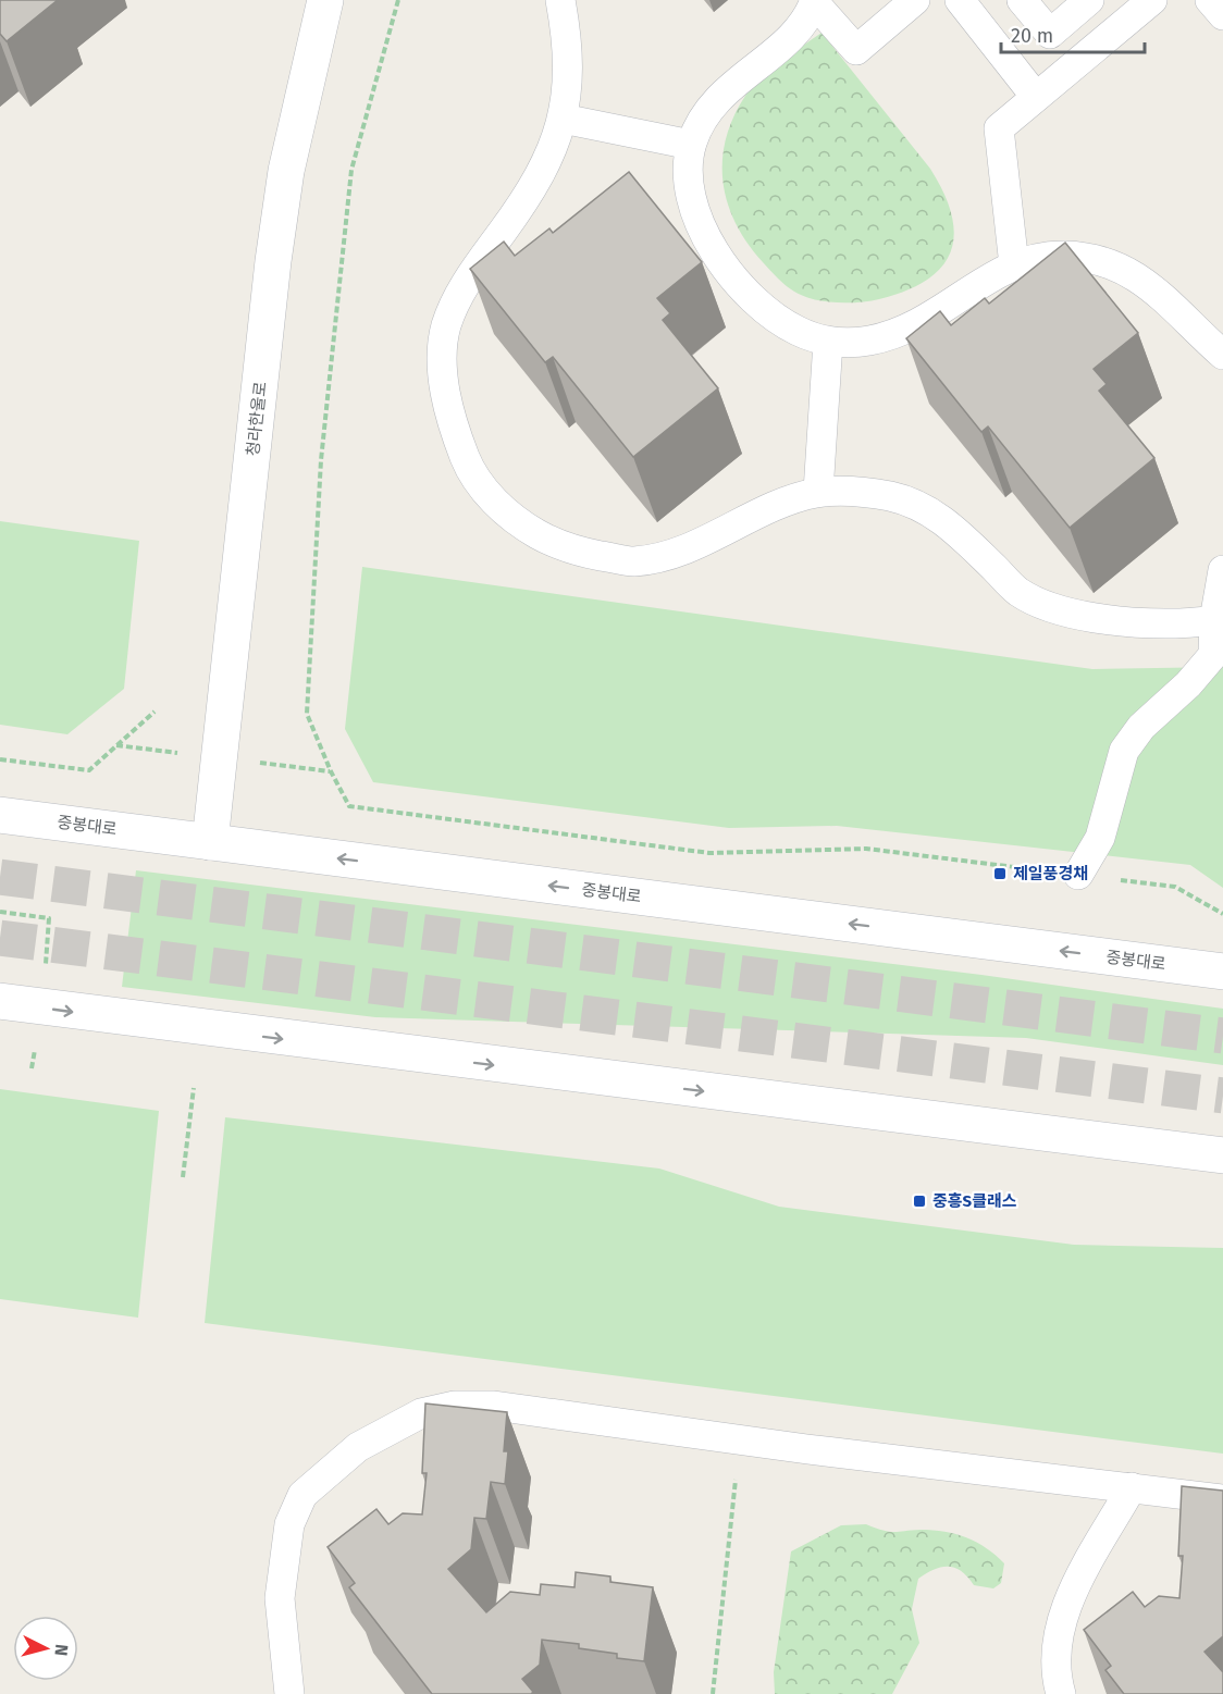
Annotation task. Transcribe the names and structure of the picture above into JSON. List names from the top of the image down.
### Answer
{
  "streets": {
    "main road": ["청라한울로", "중봉대로"]
  },
  "crossings": [
    ["청라한울로", "중봉대로"]
  ],
  "places": {
    "transit": ["제일풍경채", "중흥S클래스"]
  },
  "scale_bar": "20 m",
  "north": "right"
}
